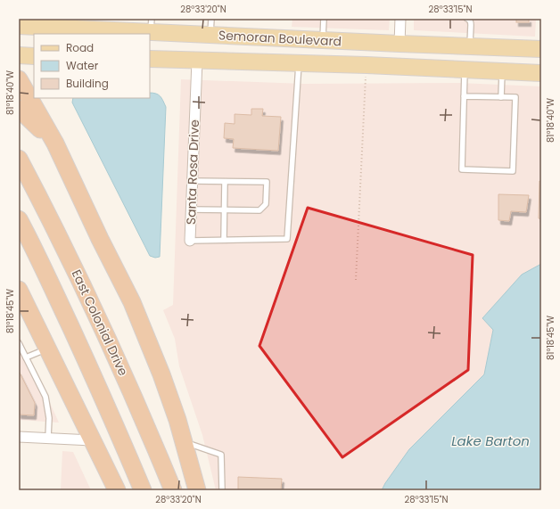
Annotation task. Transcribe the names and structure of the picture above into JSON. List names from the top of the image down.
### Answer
{
  "streets": {
    "highway": ["East Colonial Drive"],
    "main road": ["Semoran Boulevard"],
    "street": ["Santa Rosa Drive"]
  },
  "crossings": [
    ["Semoran Boulevard", "Santa Rosa Drive"]
  ],
  "water": ["Lake Barton"],
  "legend": ["Road", "Water", "Building"],
  "coordinates": [
    "28°33'20\"N",
    "28°33'15\"N",
    "81°18'40\"W",
    "81°18'45\"W"
  ]
}
